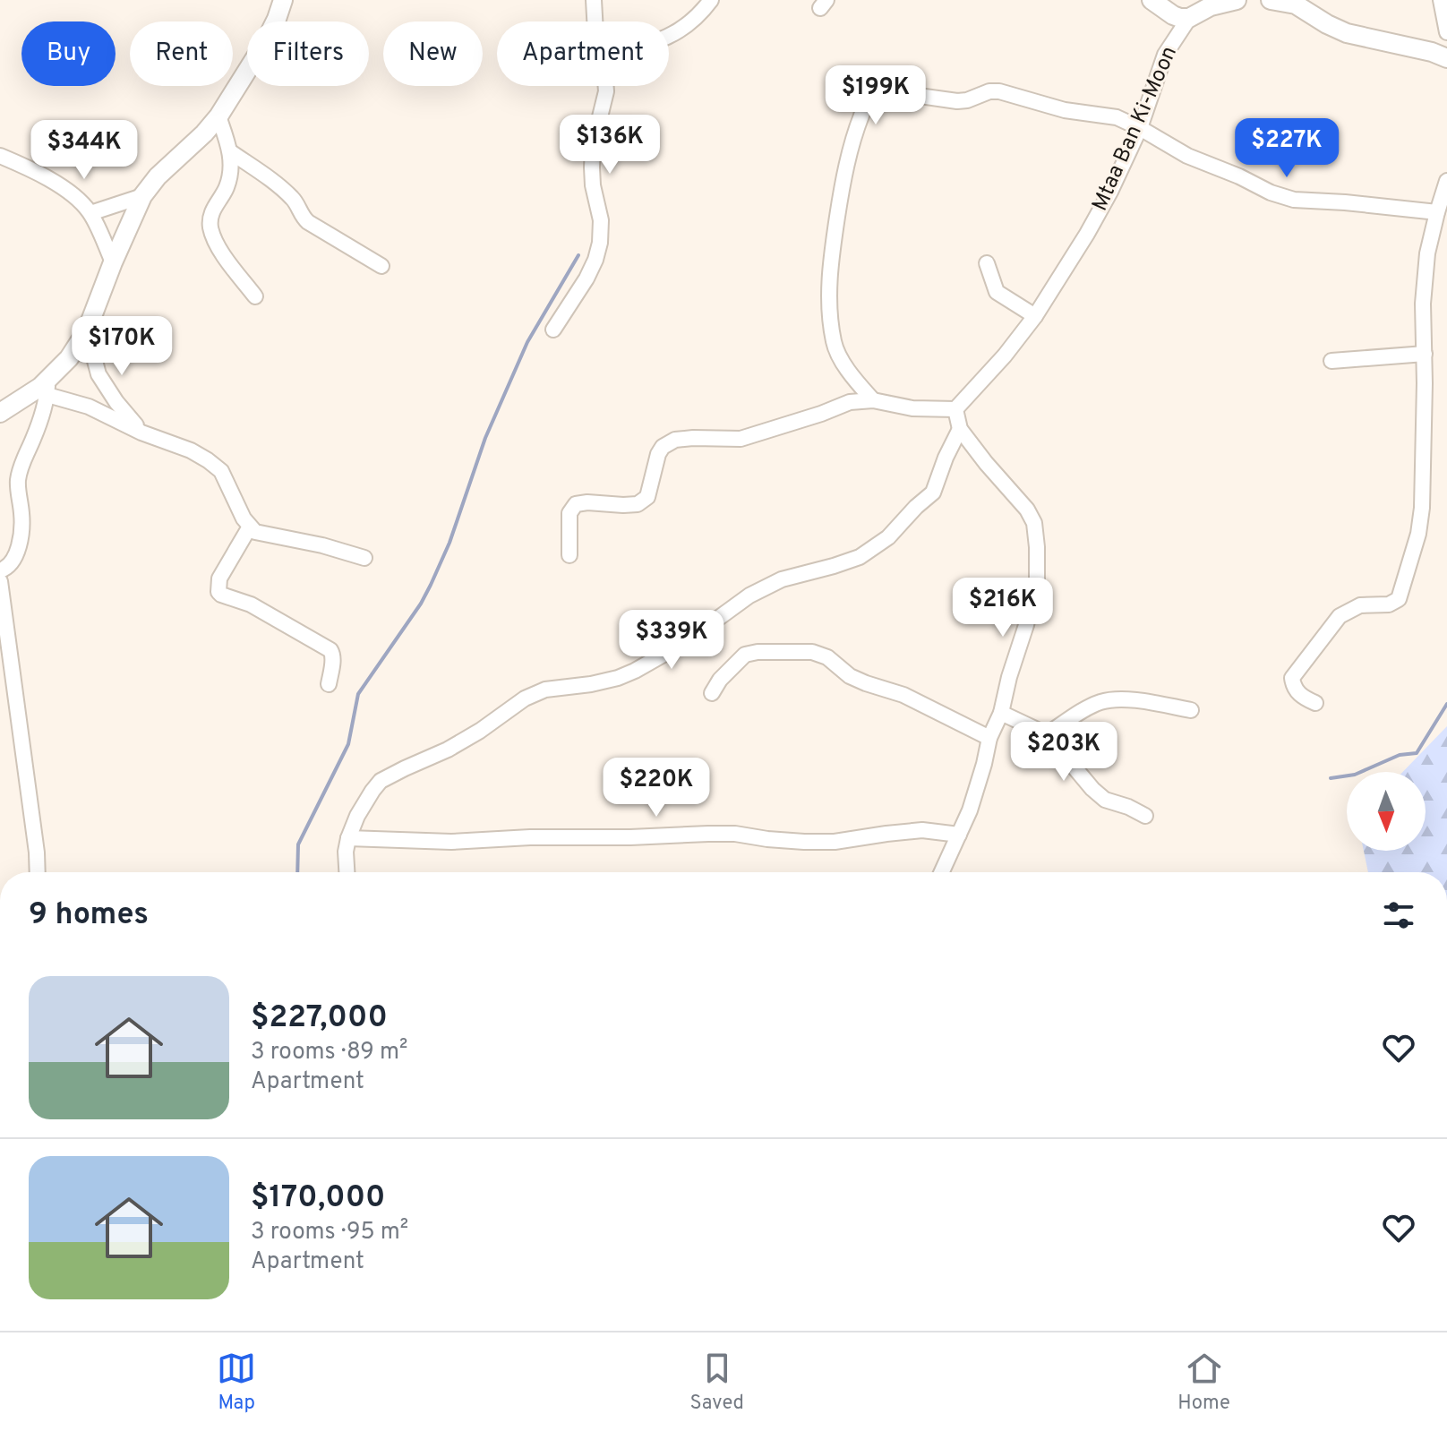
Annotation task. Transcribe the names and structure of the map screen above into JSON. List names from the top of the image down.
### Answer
{
  "streets": {
    "street": ["Mtaa Ban Ki-Moon"]
  },
  "north": "bottom",
  "page": {
    "chip": [
      "Buy",
      "Rent",
      "Filters",
      "New",
      "Apartment"
    ],
    "price": [
      "$199K",
      "$136K",
      "$227K",
      "$344K",
      "$170K",
      "$216K",
      "$339K",
      "$203K",
      "$220K"
    ],
    "heading": "9 homes",
    "list": [
      {
        "name": "$227,000",
        "note": "3 rooms · 89 m² · Apartment"
      },
      {
        "name": "$170,000",
        "note": "3 rooms · 95 m² · Apartment"
      }
    ],
    "tabs": ["Map", "Saved", "Home"]
  }
}
